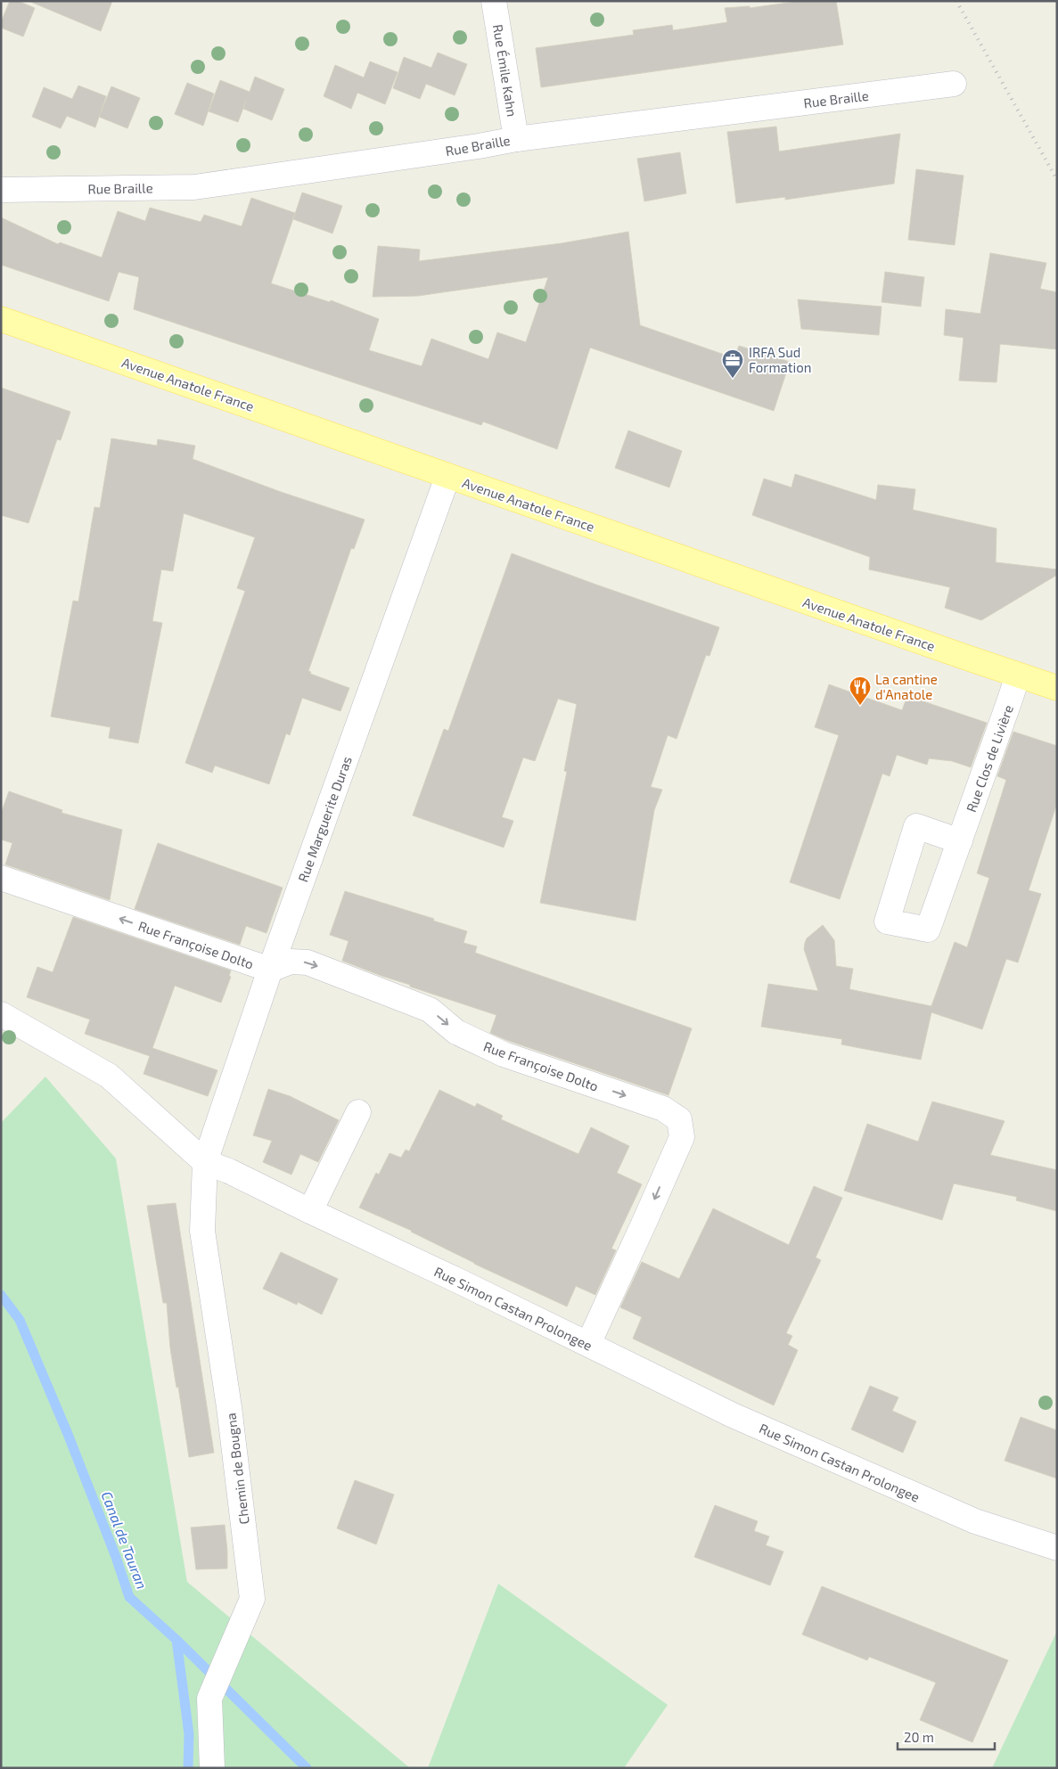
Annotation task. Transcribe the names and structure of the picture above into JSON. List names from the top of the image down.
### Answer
{
  "streets": {
    "main road": ["Avenue Anatole France"],
    "street": [
      "Rue Émile Kahn",
      "Rue Braille",
      "Rue Clos de Livière",
      "Rue Marguerite Duras",
      "Rue Françoise Dolto",
      "Rue Simon Castan Prolongee",
      "Chemin de Bougna"
    ]
  },
  "crossings": [
    ["Rue Émile Kahn", "Rue Braille"],
    ["Avenue Anatole France", "Rue Clos de Livière"],
    ["Avenue Anatole France", "Rue Marguerite Duras"],
    ["Rue Marguerite Duras", "Rue Françoise Dolto"],
    ["Rue Marguerite Duras", "Rue Simon Castan Prolongee"],
    ["Rue Marguerite Duras", "Chemin de Bougna"],
    ["Rue Françoise Dolto", "Rue Simon Castan Prolongee"],
    ["Rue Simon Castan Prolongee", "Chemin de Bougna"]
  ],
  "water": ["Canal de Tauran"],
  "places": {
    "office": ["IRFA Sud Formation"],
    "restaurant": ["La cantine d'Anatole"]
  },
  "scale_bar": "20 m"
}
